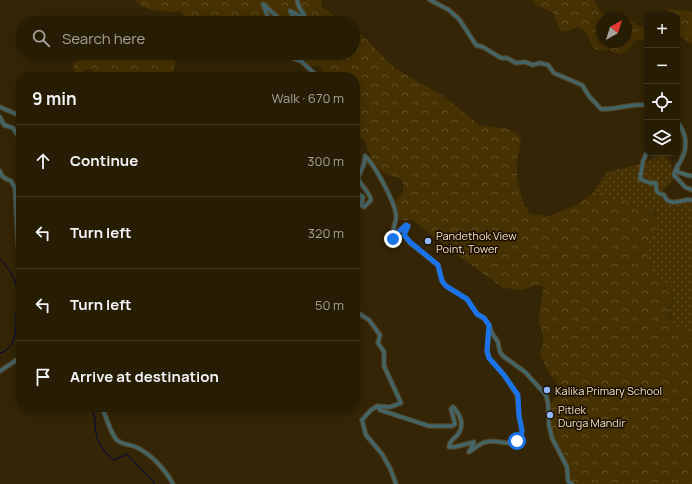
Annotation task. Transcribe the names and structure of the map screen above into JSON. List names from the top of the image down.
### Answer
{
  "places": ["Pandethok View Point, Tower", "Kalika Primary School", "Pitlek Durga Mandir"],
  "north": "top right",
  "page": {
    "map_buttons": ["+", "−"],
    "search": "Search here",
    "heading": ["9 min", "Walk · 670 m"],
    "list": [
      ["Continue", "300 m"],
      ["Turn left", "320 m"],
      ["Turn left", "50 m"],
      "Arrive at destination"
    ]
  }
}
